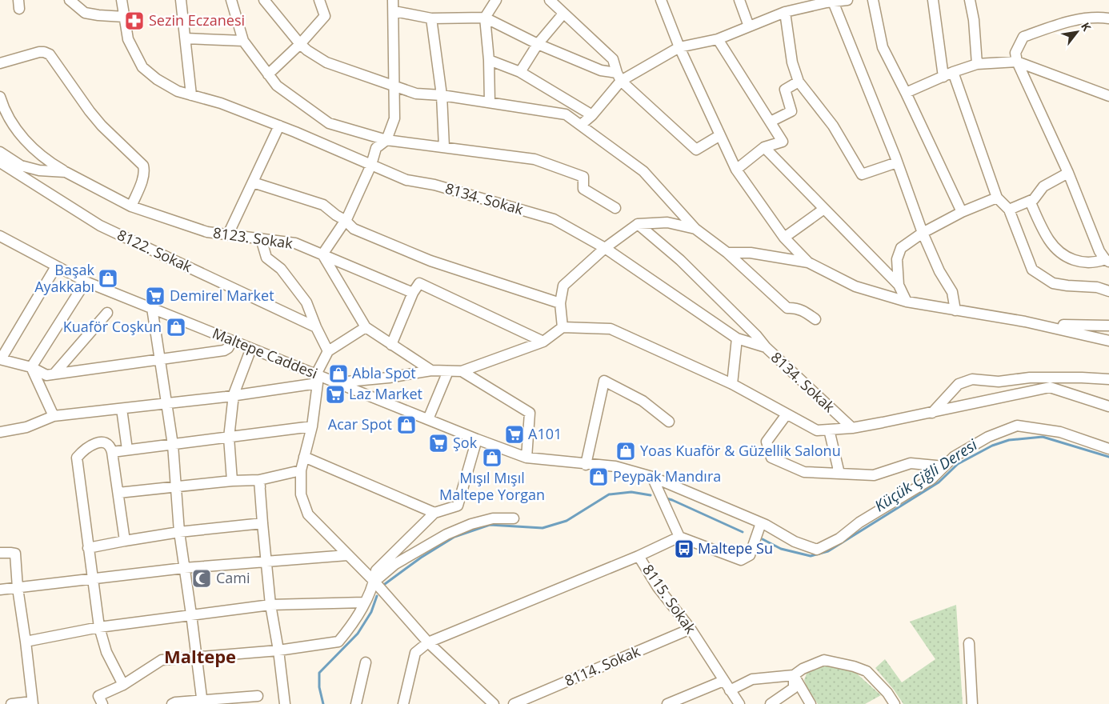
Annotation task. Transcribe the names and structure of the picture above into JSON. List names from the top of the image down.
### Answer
{
  "streets": {
    "street": [
      "8134. Sokak",
      "8123. Sokak",
      "8122. Sokak",
      "Maltepe Caddesi",
      "8115. Sokak",
      "8114. Sokak"
    ]
  },
  "crossings": [
    ["8115. Sokak", "8114. Sokak"]
  ],
  "districts": ["Maltepe"],
  "water": ["Küçük Çiğli Deresi"],
  "places": {
    "pharmacy": ["Sezin Eczanesi"],
    "shop": [
      "Başak Ayakkabı",
      "Kuaför Coşkun",
      "Abla Spot",
      "Acar Spot",
      "Yoas Kuaför & Güzellik Salonu",
      "Mışıl Mışıl Maltepe Yorgan",
      "Peypak Mandıra"
    ],
    "supermarket": [
      "Demirel Market",
      "Laz Market",
      "A101",
      "Şok"
    ],
    "bus stop": ["Maltepe Su"],
    "mosque": ["Cami"]
  },
  "north": "top right"
}
